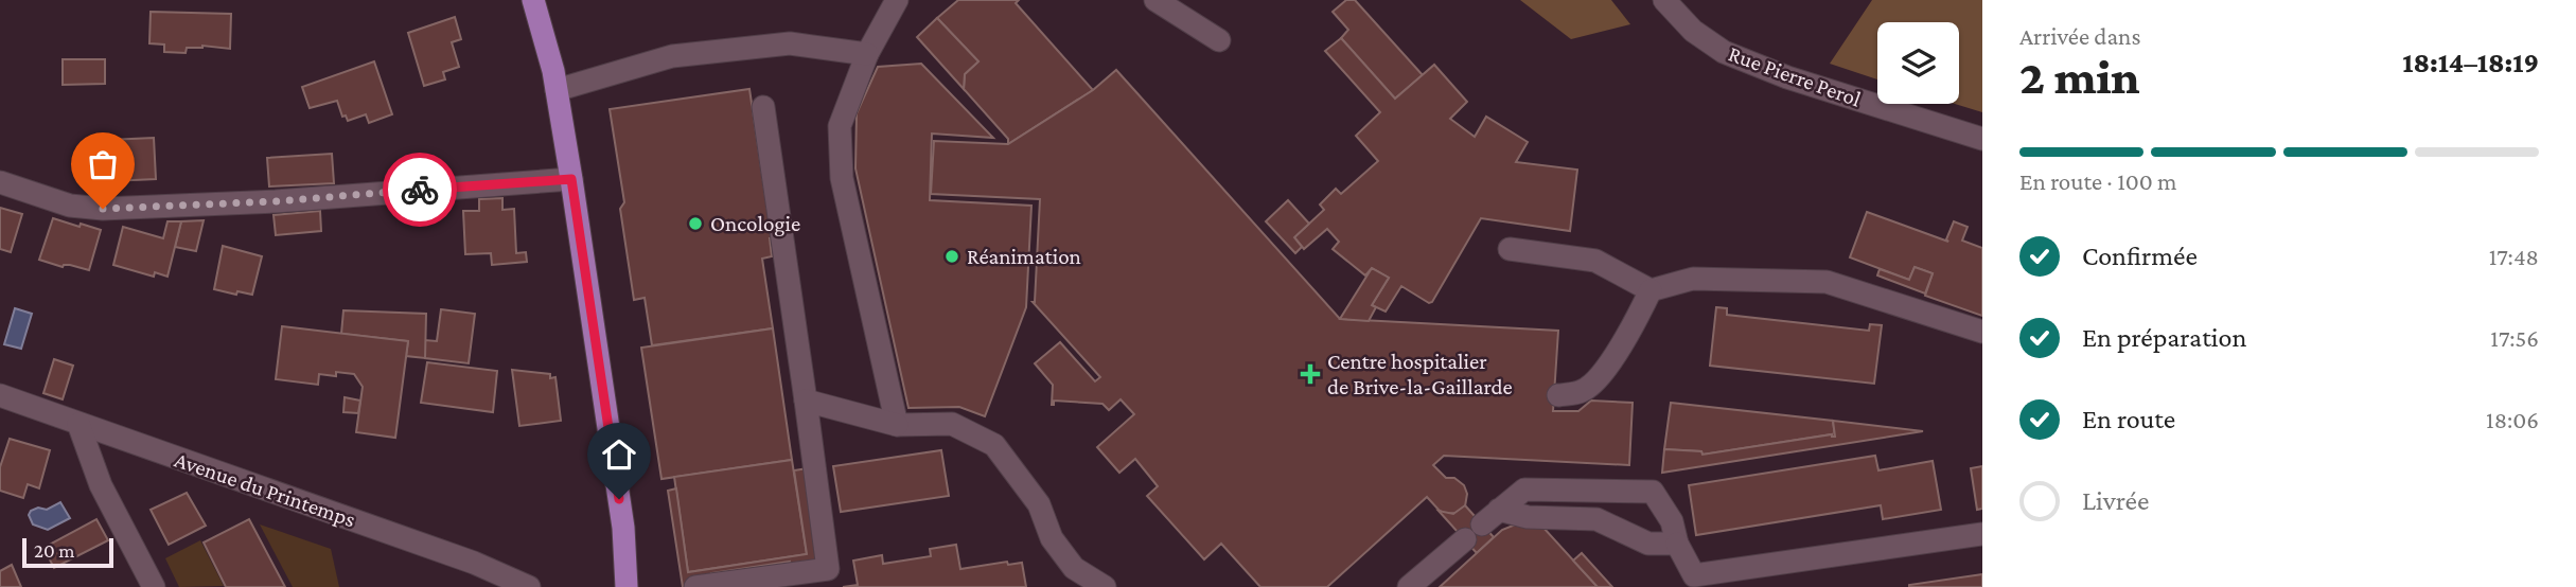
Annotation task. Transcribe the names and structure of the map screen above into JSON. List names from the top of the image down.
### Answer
{
  "streets": {
    "street": ["Rue Pierre Perol", "Avenue du Printemps"]
  },
  "places": {
    "other": ["Oncologie", "Réanimation"],
    "health": ["Centre hospitalier de Brive-la-Gaillarde"]
  },
  "scale_bar": "20 m",
  "page": {
    "heading": ["2 min", "Arrivée dans", "18:14–18:19"],
    "bar": "En route · 100 m",
    "list": [
      ["Confirmée", "17:48"],
      ["En préparation", "17:56"],
      ["En route", "18:06"],
      "Livrée"
    ],
    "scale": "20 m"
  }
}
